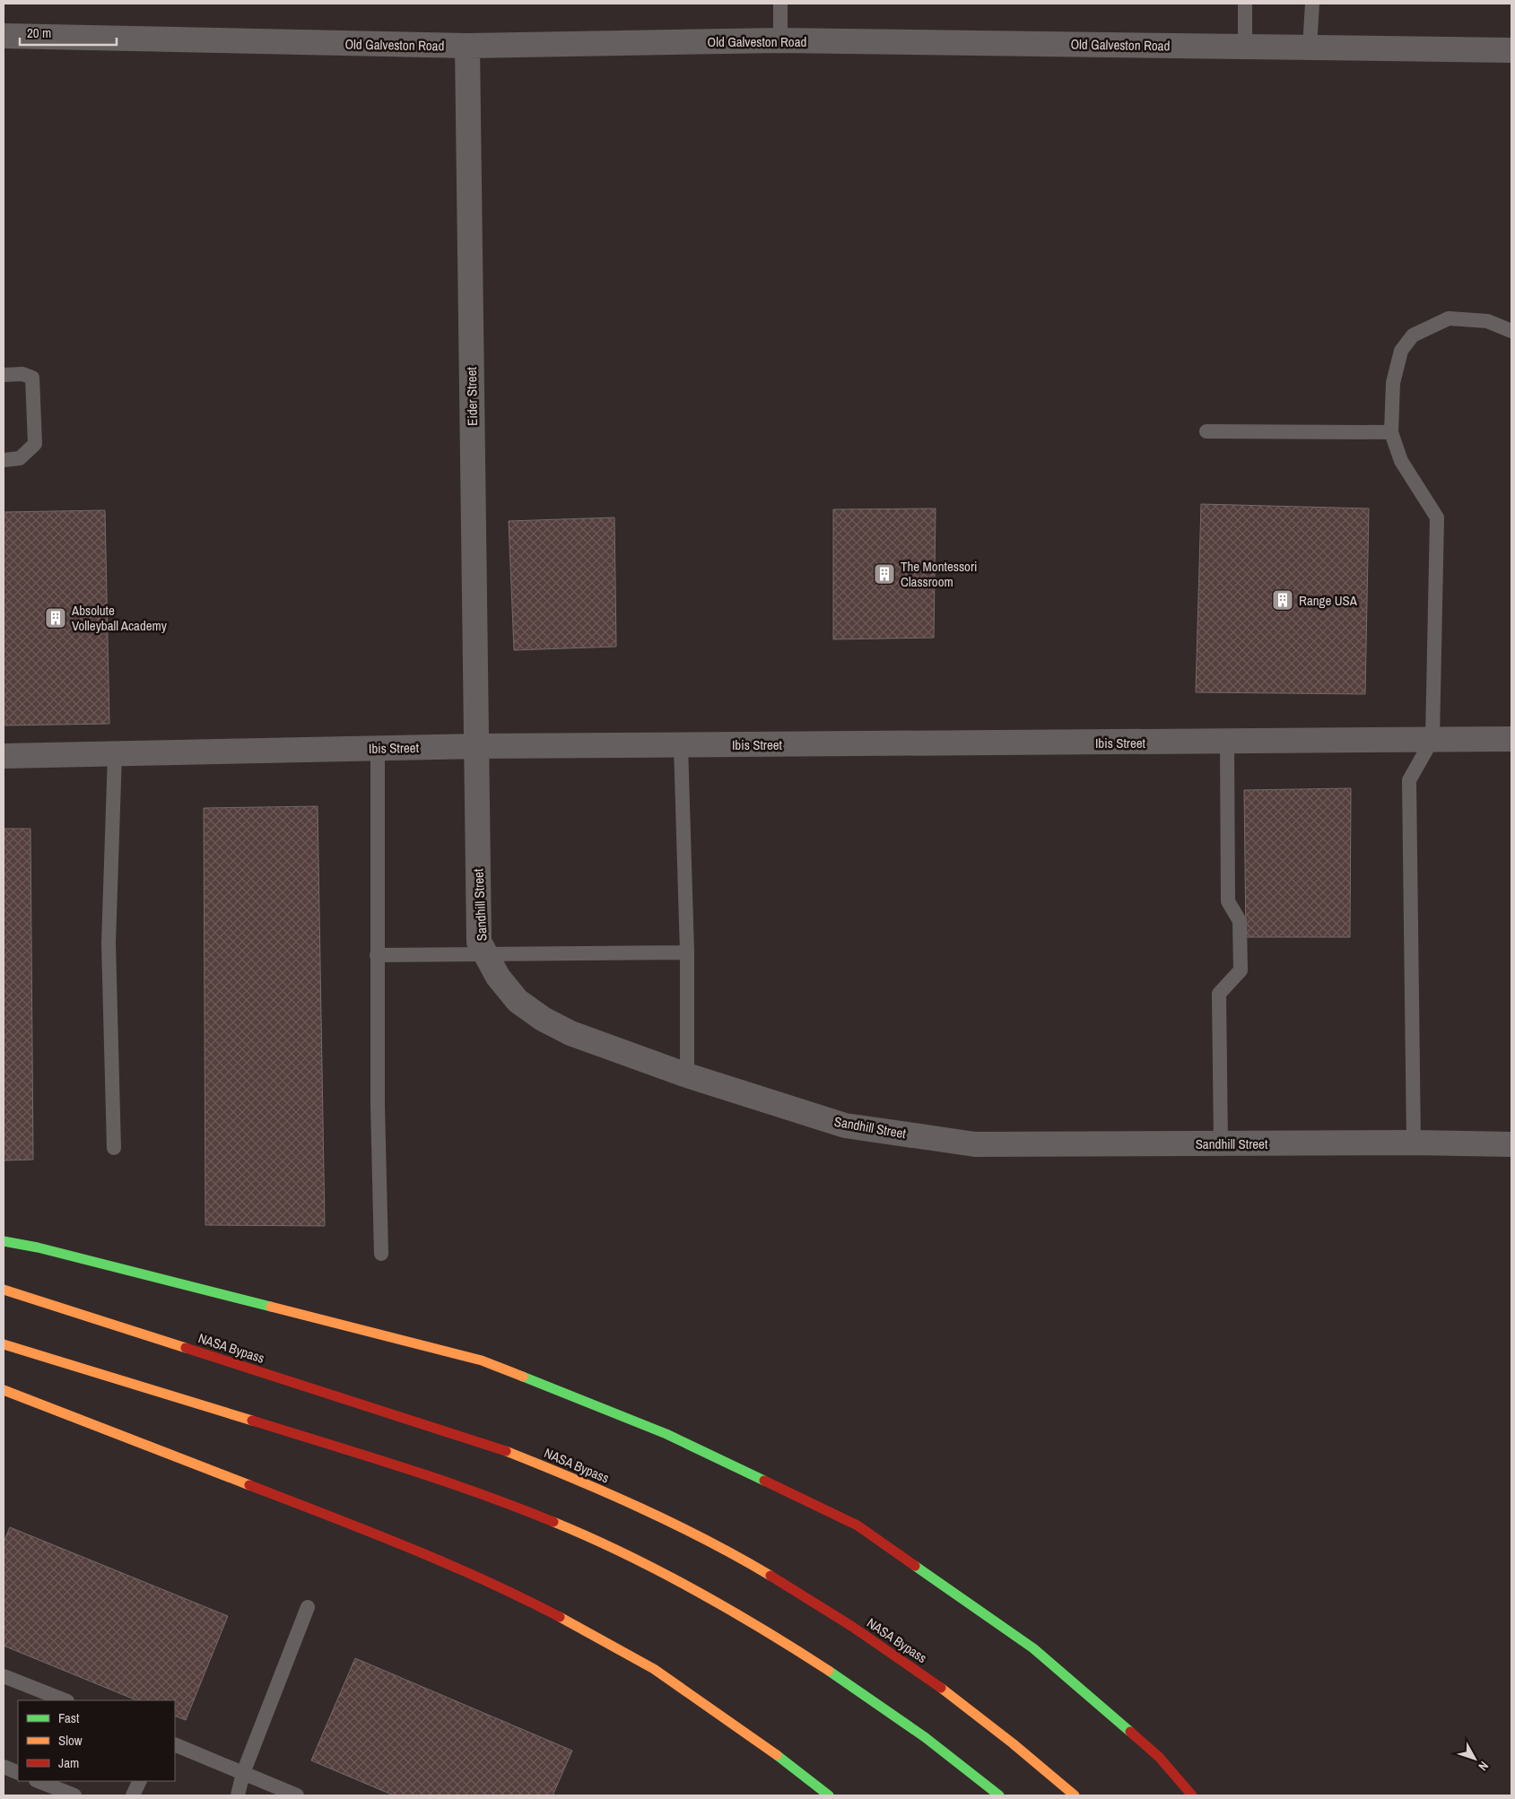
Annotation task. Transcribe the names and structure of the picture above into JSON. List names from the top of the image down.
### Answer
{
  "streets": {
    "highway": ["NASA Bypass"],
    "street": [
      "Old Galveston Road",
      "Eider Street",
      "Ibis Street",
      "Sandhill Street"
    ]
  },
  "crossings": [
    ["Old Galveston Road", "Eider Street"],
    ["Eider Street", "Ibis Street"],
    ["Eider Street", "Sandhill Street"],
    ["Ibis Street", "Sandhill Street"]
  ],
  "places": {
    "building": ["The Montessori Classroom", "Range USA", "Absolute Volleyball Academy"]
  },
  "legend": ["Fast", "Slow", "Jam"],
  "scale_bar": "20 m",
  "north": "bottom right"
}
